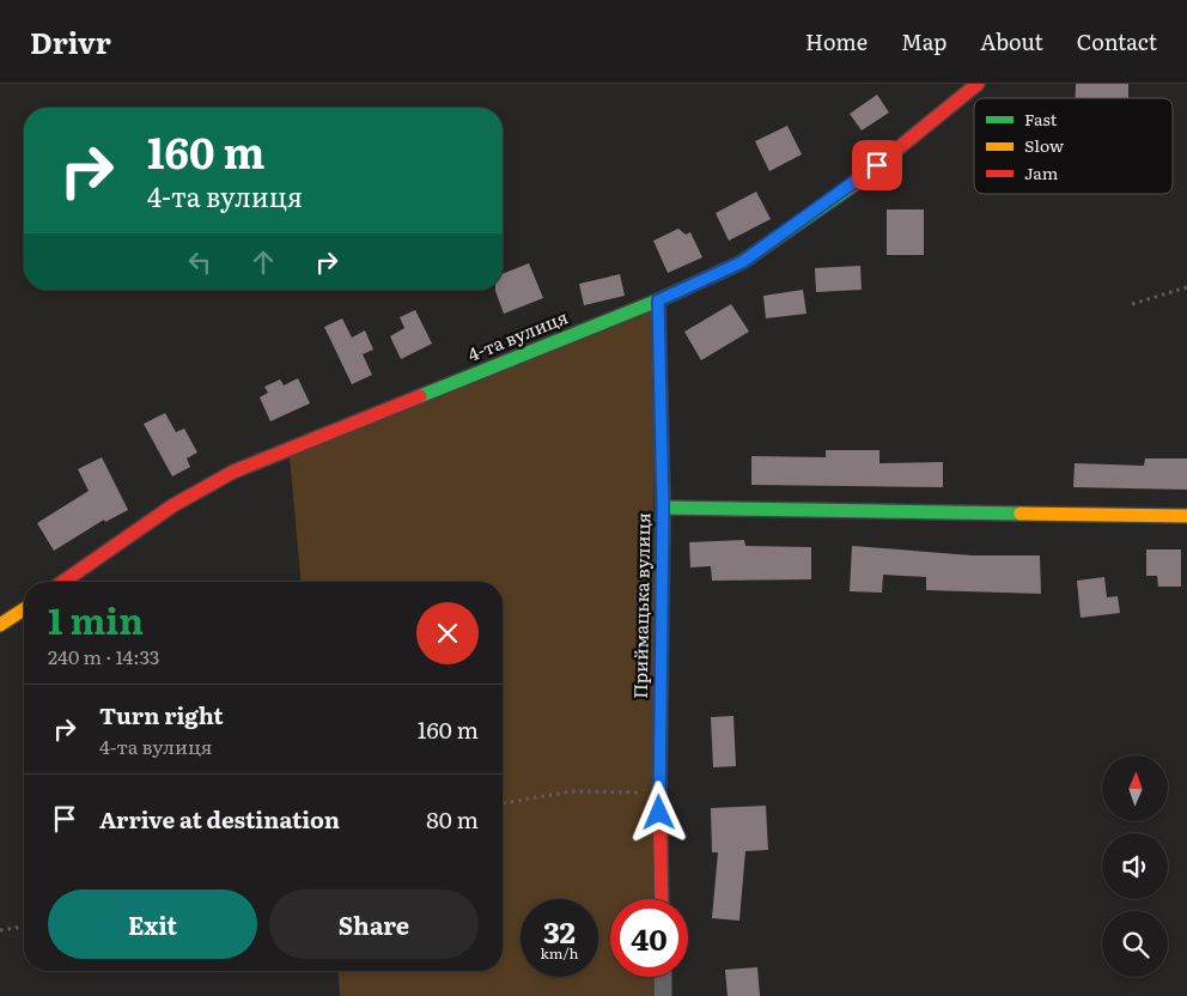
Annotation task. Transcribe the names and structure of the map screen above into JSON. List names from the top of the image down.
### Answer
{
  "streets": {
    "street": ["4-та вулиця", "Приймацька вулиця"]
  },
  "crossings": [
    ["4-та вулиця", "Приймацька вулиця"]
  ],
  "legend": ["Fast", "Slow", "Jam"],
  "north": "top",
  "page": {
    "header": "Drivr",
    "nav": [
      "Home",
      "Map",
      "About",
      "Contact"
    ],
    "turn": ["160 m", "4-та вулиця"],
    "heading": ["1 min", "240 m · 14:33"],
    "list": [
      {
        "name": "Turn right",
        "note": "4-та вулиця",
        "value": "160 m"
      },
      {
        "name": "Arrive at destination",
        "value": "80 m"
      }
    ],
    "buttons": ["Exit", "Share"],
    "speed": "32 km/h",
    "limit": "40"
  }
}
